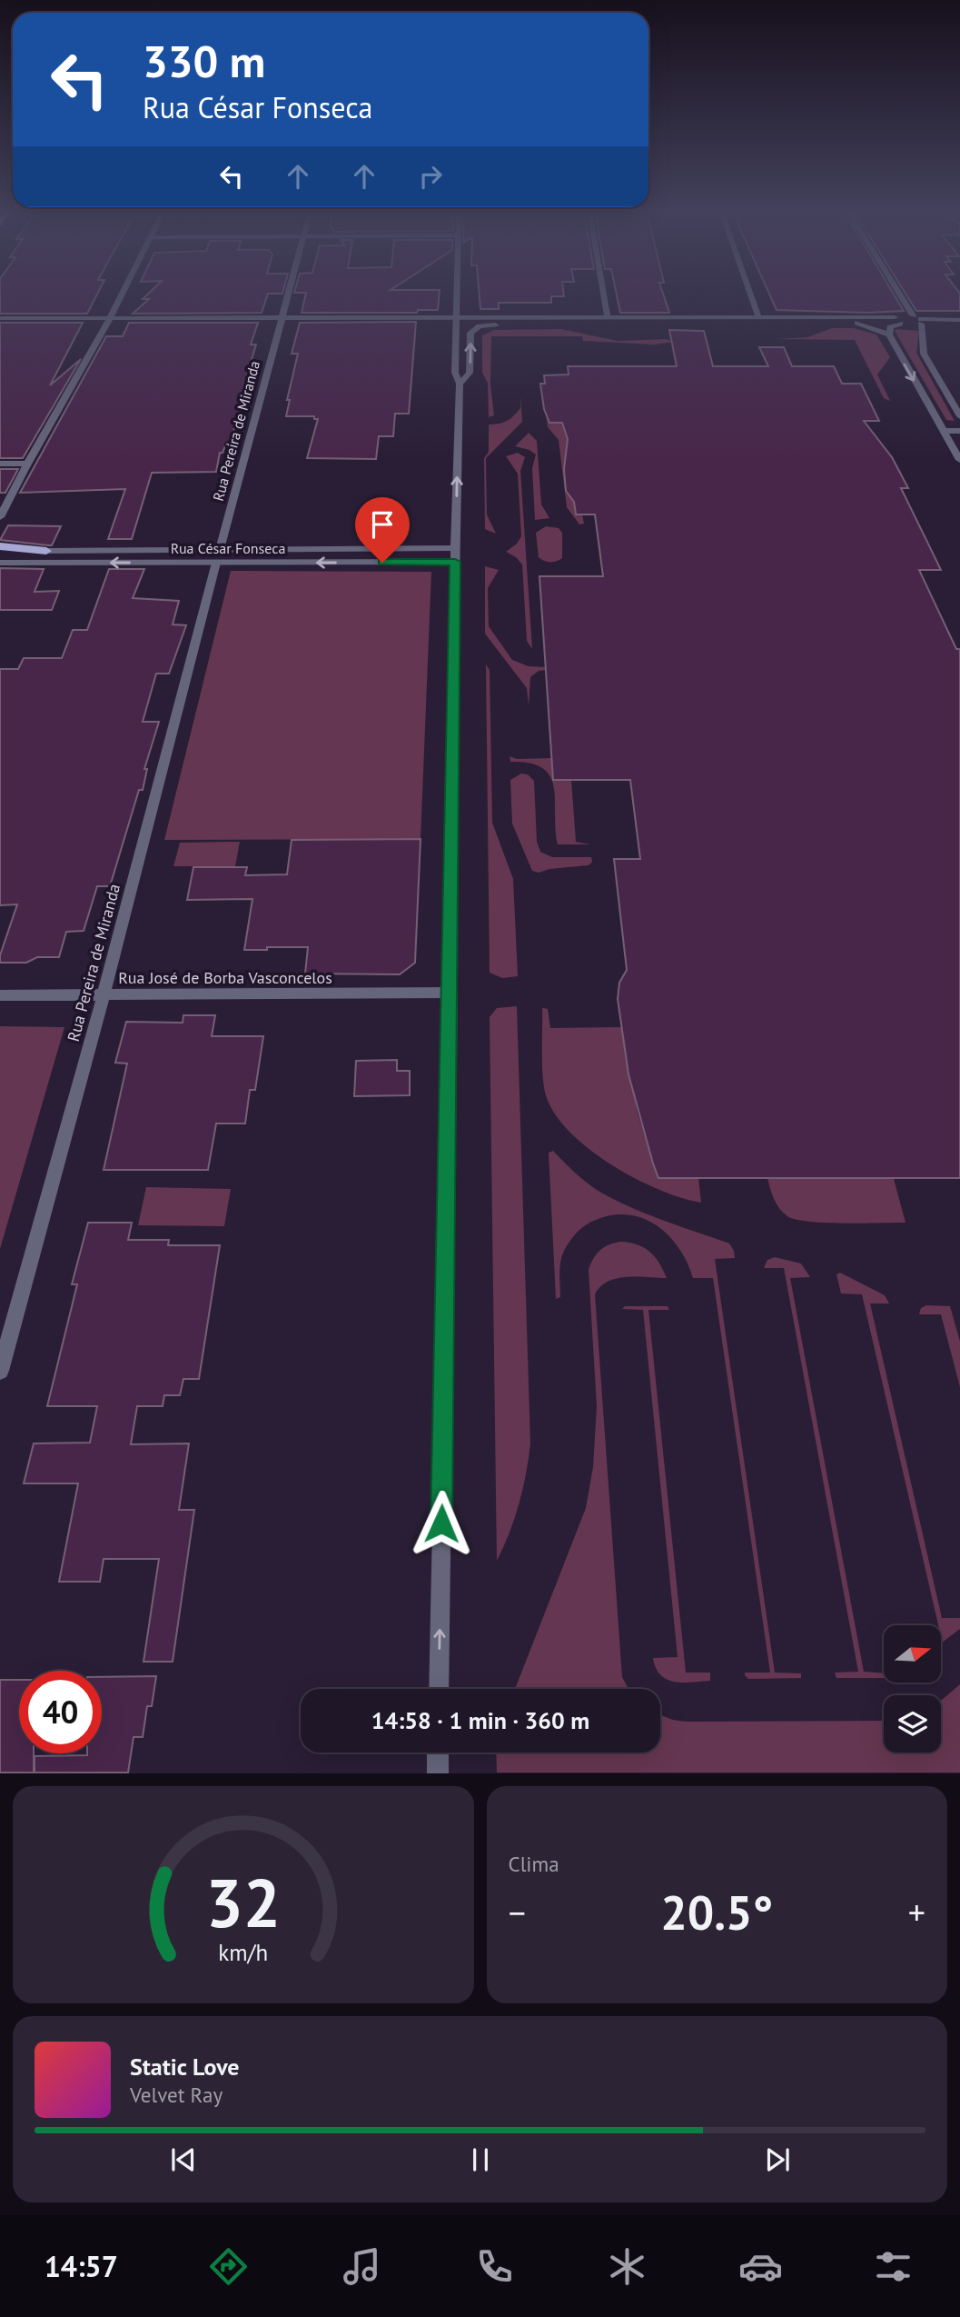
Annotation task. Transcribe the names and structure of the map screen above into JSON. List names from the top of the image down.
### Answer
{
  "streets": {
    "street": ["Rua Pereira de Miranda", "Rua César Fonseca", "Rua José de Borba Vasconcelos"]
  },
  "crossings": [
    ["Rua Pereira de Miranda", "Rua César Fonseca"],
    ["Rua Pereira de Miranda", "Rua José de Borba Vasconcelos"]
  ],
  "north": "right",
  "page": {
    "turn": ["330 m", "Rua César Fonseca"],
    "limit": "40",
    "trip": "14:58 · 1 min · 360 m",
    "tile": "Clima",
    "heat": ["−", "20.5°", "+"],
    "song": ["Static Love", "Velvet Ray"],
    "tabs": "14:57",
    "gauge": ["32", "km/h"]
  }
}
